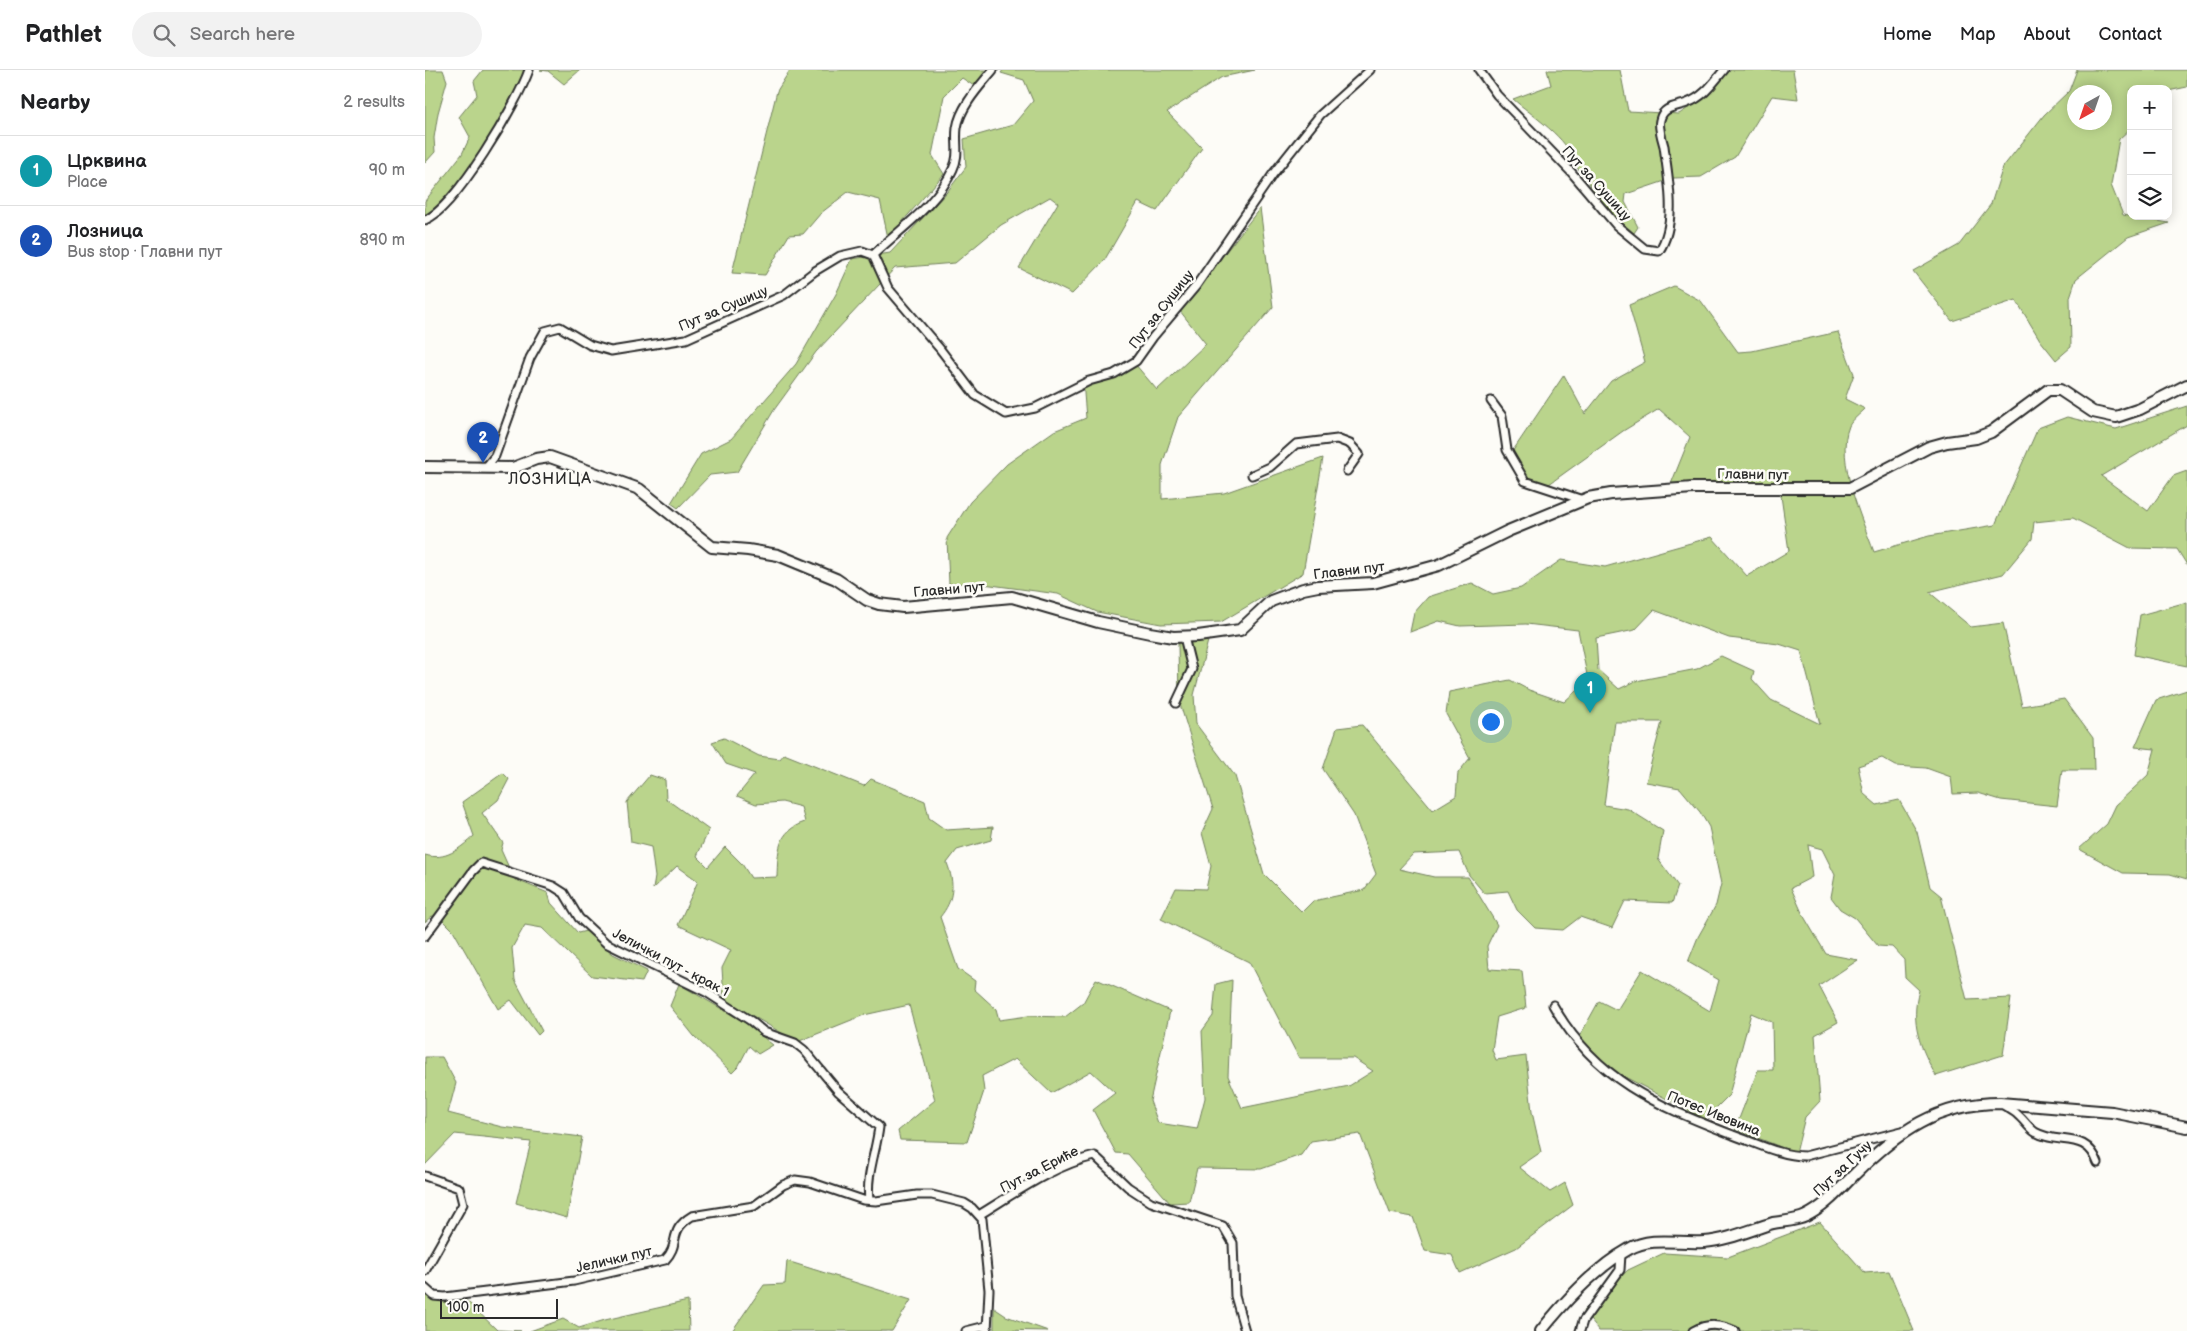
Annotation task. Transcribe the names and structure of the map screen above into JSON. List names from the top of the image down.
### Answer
{
  "streets": {
    "street": [
      "Пут за Сушицу",
      "Главни пут",
      "Јелички пут - крак 1",
      "Потес Ивовина",
      "Пут за Гучу",
      "Пут за Ериће",
      "Јелички пут"
    ]
  },
  "crossings": [
    ["Пут за Сушицу", "Главни пут"],
    ["Јелички пут - крак 1", "Јелички пут"],
    ["Потес Ивовина", "Пут за Гучу"],
    ["Пут за Ериће", "Јелички пут"]
  ],
  "districts": ["ЛОЗНИЦА"],
  "scale_bar": "100 m",
  "north": "bottom left",
  "page": {
    "header": "Pathlet",
    "search": "Search here",
    "nav": [
      "Home",
      "Map",
      "About",
      "Contact"
    ],
    "heading": ["Nearby", "2 results"],
    "map_buttons": ["+", "−"],
    "list": [
      {
        "mark": "1",
        "name": "Црквина",
        "note": "Place",
        "value": "90 m"
      },
      {
        "mark": "2",
        "name": "Лозница",
        "note": "Bus stop · Главни пут",
        "value": "890 m"
      }
    ],
    "pins": ["2", "1"],
    "scale": "100 m"
  }
}
